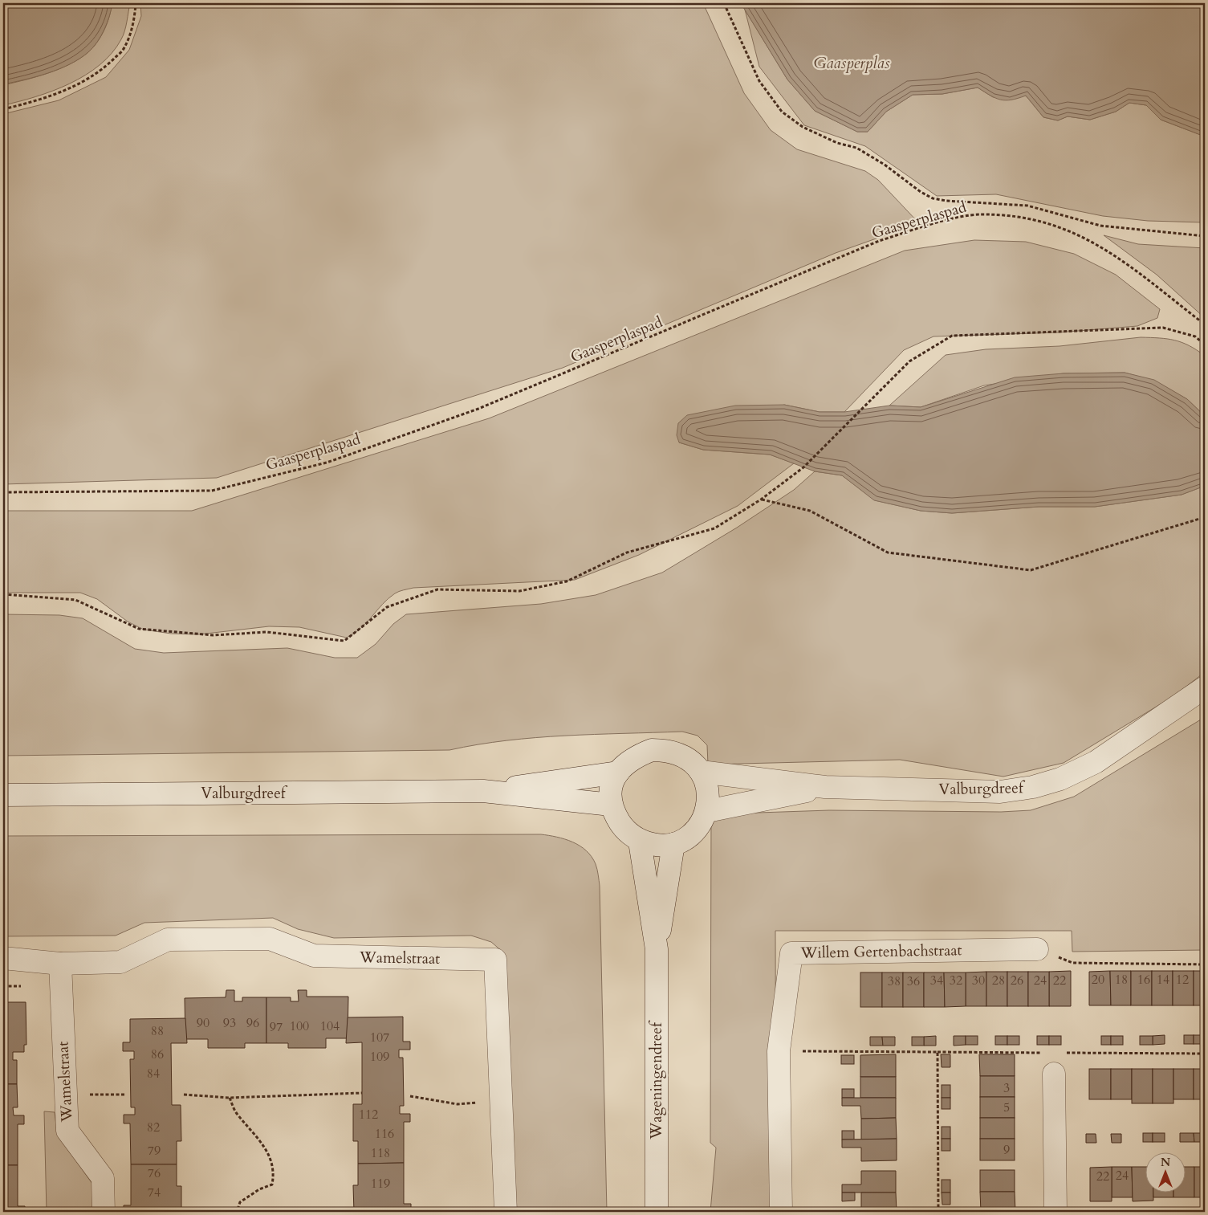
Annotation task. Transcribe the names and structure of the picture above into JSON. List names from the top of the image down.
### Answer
{
  "streets": {
    "street": [
      "Valburgdreef",
      "Willem Gertenbachstraat",
      "Wamelstraat",
      "Wageningendreef"
    ],
    "path": ["Gaasperplaspad"]
  },
  "crossings": [
    ["Valburgdreef", "Wageningendreef"]
  ],
  "water": ["Gaasperplas"],
  "house_numbers": [
    "20",
    "18",
    "16",
    "14",
    "12",
    "34",
    "32",
    "30",
    "28",
    "26",
    "24",
    "22",
    "38",
    "36",
    "90",
    "93",
    "96",
    "100",
    "104",
    "97",
    "88",
    "107",
    "86",
    "109",
    "84",
    "3",
    "5",
    "112",
    "82",
    "116",
    "9",
    "79",
    "118",
    "76",
    "24",
    "22",
    "119",
    "74"
  ],
  "north": "top"
}
